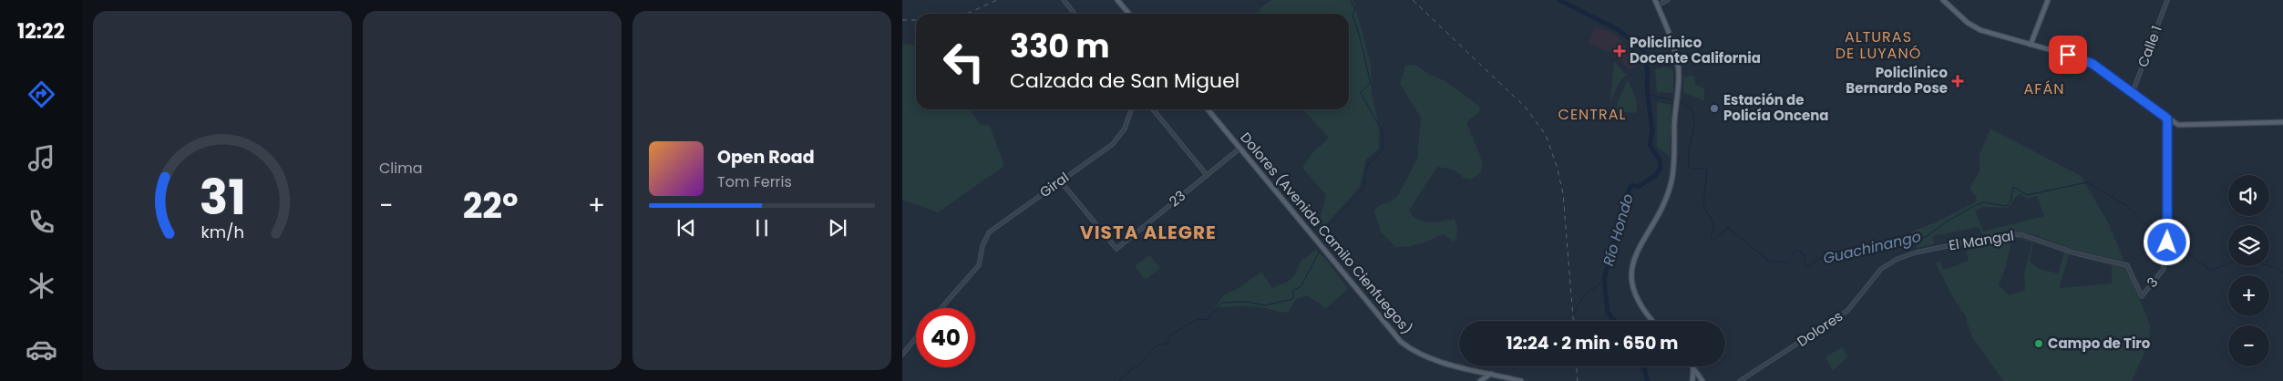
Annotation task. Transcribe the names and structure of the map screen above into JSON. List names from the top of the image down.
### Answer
{
  "streets": {
    "main road": ["Dolores (Avenida Camilo Cienfuegos)"],
    "street": [
      "Calle 1",
      "Giral",
      "23",
      "El Mangal",
      "3",
      "Dolores"
    ]
  },
  "crossings": [
    ["Giral", "23"],
    ["23", "Dolores (Avenida Camilo Cienfuegos)"],
    ["El Mangal", "3"],
    ["El Mangal", "Dolores"]
  ],
  "districts": [
    "ALTURAS DE LUYANÓ",
    "AFÁN",
    "CENTRAL",
    "VISTA ALEGRE"
  ],
  "water": ["Río Hondo", "Guachinango"],
  "places": {
    "health": ["Policlínico Docente California", "Policlínico Bernardo Pose"],
    "other": ["Estación de Policía Oncena", "Campo de Tiro"]
  },
  "page": {
    "tabs": "12:22",
    "tile": "Clima",
    "turn": ["330 m", "Calzada de San Miguel"],
    "song": ["Open Road", "Tom Ferris"],
    "map_buttons": ["+", "−"],
    "heat": ["−", "22°", "+"],
    "limit": "40",
    "trip": "12:24 · 2 min · 650 m",
    "gauge": ["31", "km/h"]
  }
}
